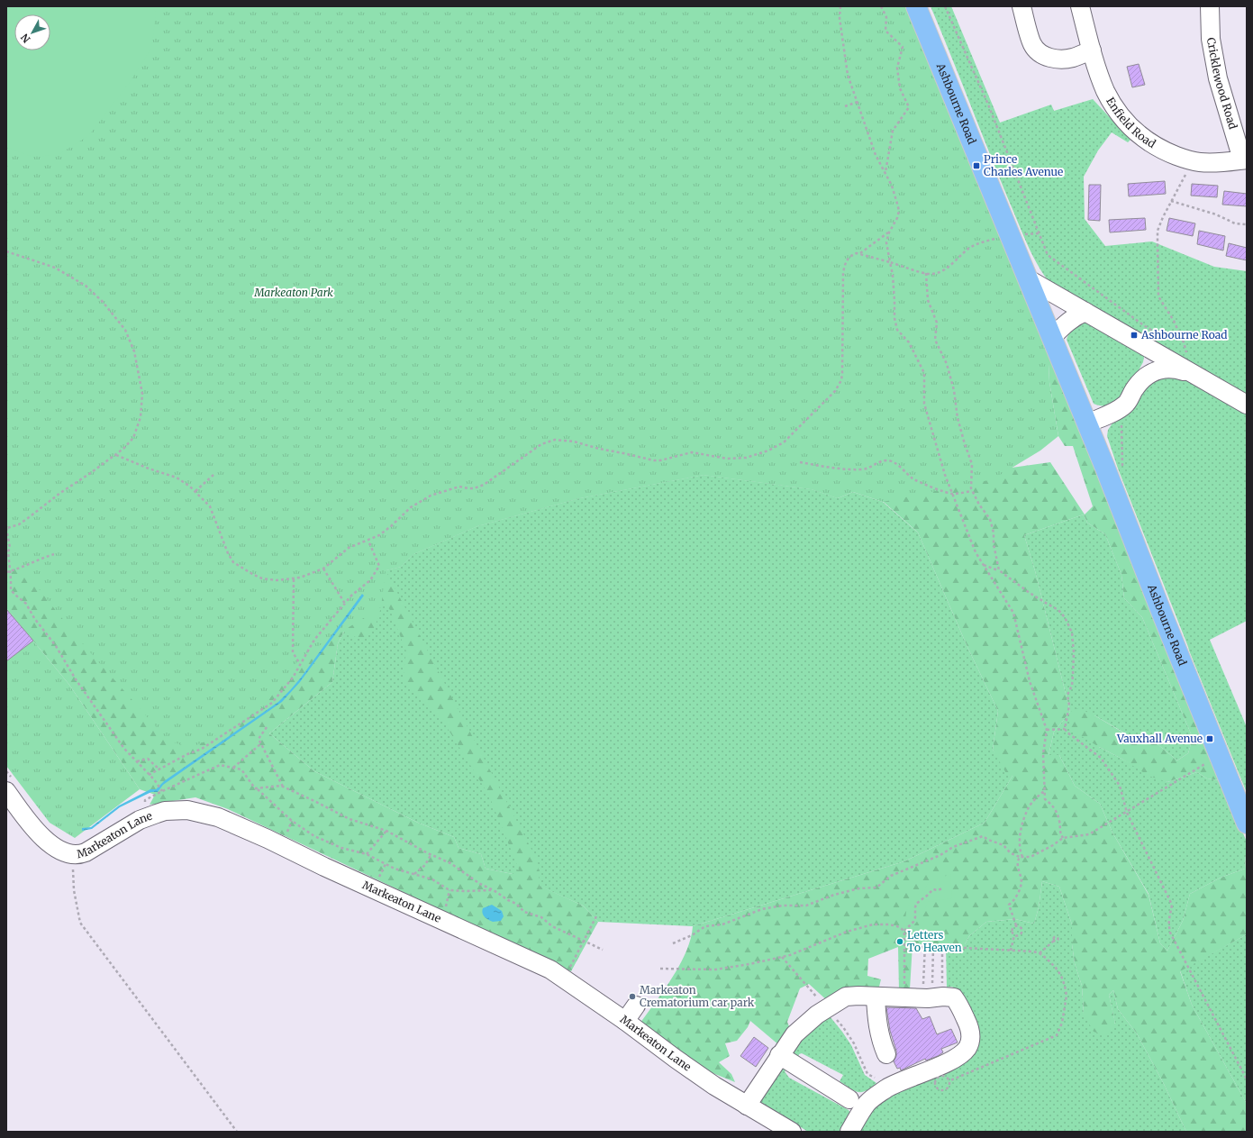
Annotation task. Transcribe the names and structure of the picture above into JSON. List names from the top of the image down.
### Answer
{
  "streets": {
    "highway": ["Ashbourne Road"],
    "street": ["Cricklewood Road", "Enfield Road", "Markeaton Lane"]
  },
  "crossings": [
    ["Cricklewood Road", "Enfield Road"]
  ],
  "parks": ["Markeaton Park"],
  "places": {
    "transit": ["Prince Charles Avenue", "Ashbourne Road", "Vauxhall Avenue"],
    "other": ["Letters To Heaven", "Markeaton Crematorium car park"]
  },
  "north": "bottom left"
}
